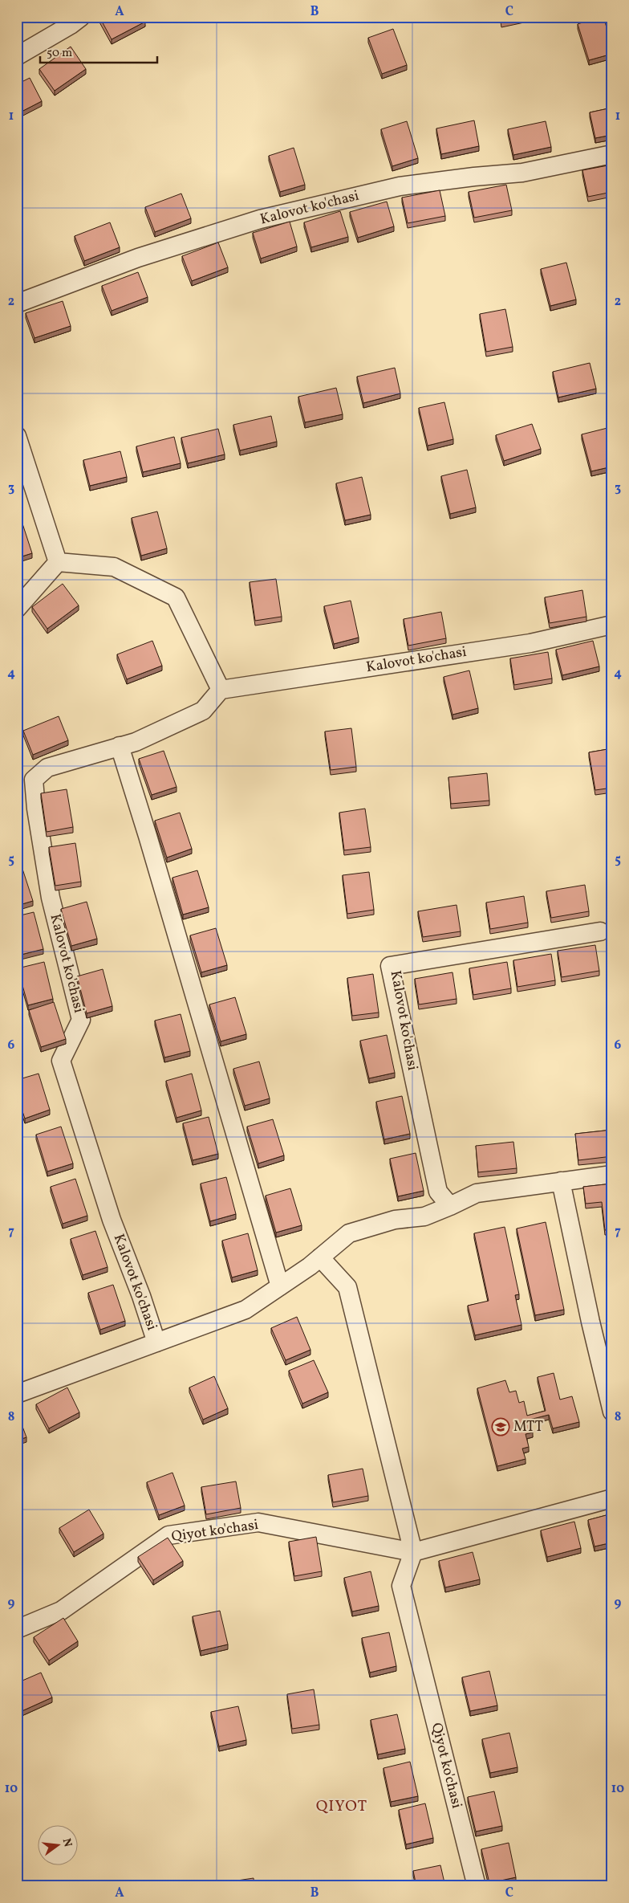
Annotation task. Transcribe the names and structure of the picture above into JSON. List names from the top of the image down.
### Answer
{
  "streets": {
    "street": ["Kalovot ko'chasi", "Qiyot ko'chasi"]
  },
  "districts": ["QIYOT"],
  "places": {
    "school or university": ["MTT"]
  },
  "scale_bar": "50 m",
  "north": "right",
  "grid": {
    "columns": ["A", "B", "C"],
    "rows": [
      "1",
      "2",
      "3",
      "4",
      "5",
      "6",
      "7",
      "8",
      "9",
      "10"
    ]
  }
}
